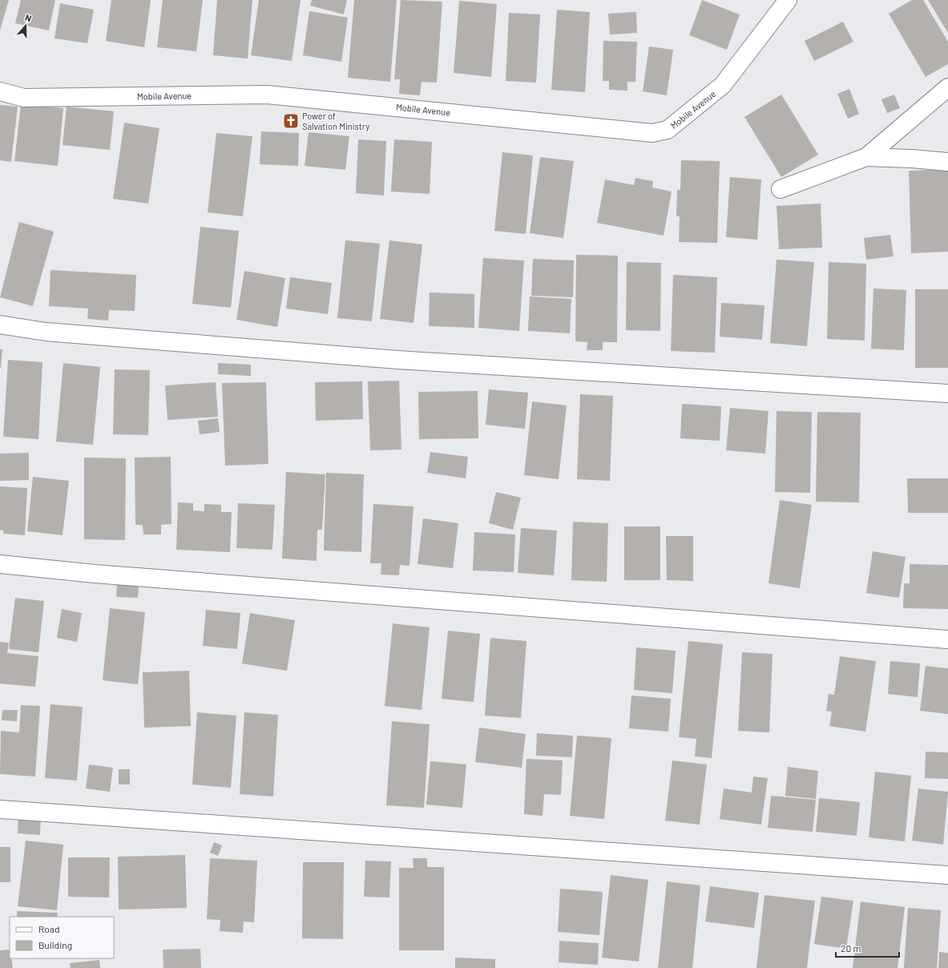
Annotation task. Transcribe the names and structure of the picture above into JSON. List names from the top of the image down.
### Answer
{
  "streets": {
    "street": ["Mobile Avenue"]
  },
  "places": {
    "church": ["Power of Salvation Ministry"]
  },
  "legend": ["Road", "Building"],
  "scale_bar": "20 m",
  "north": "top"
}
